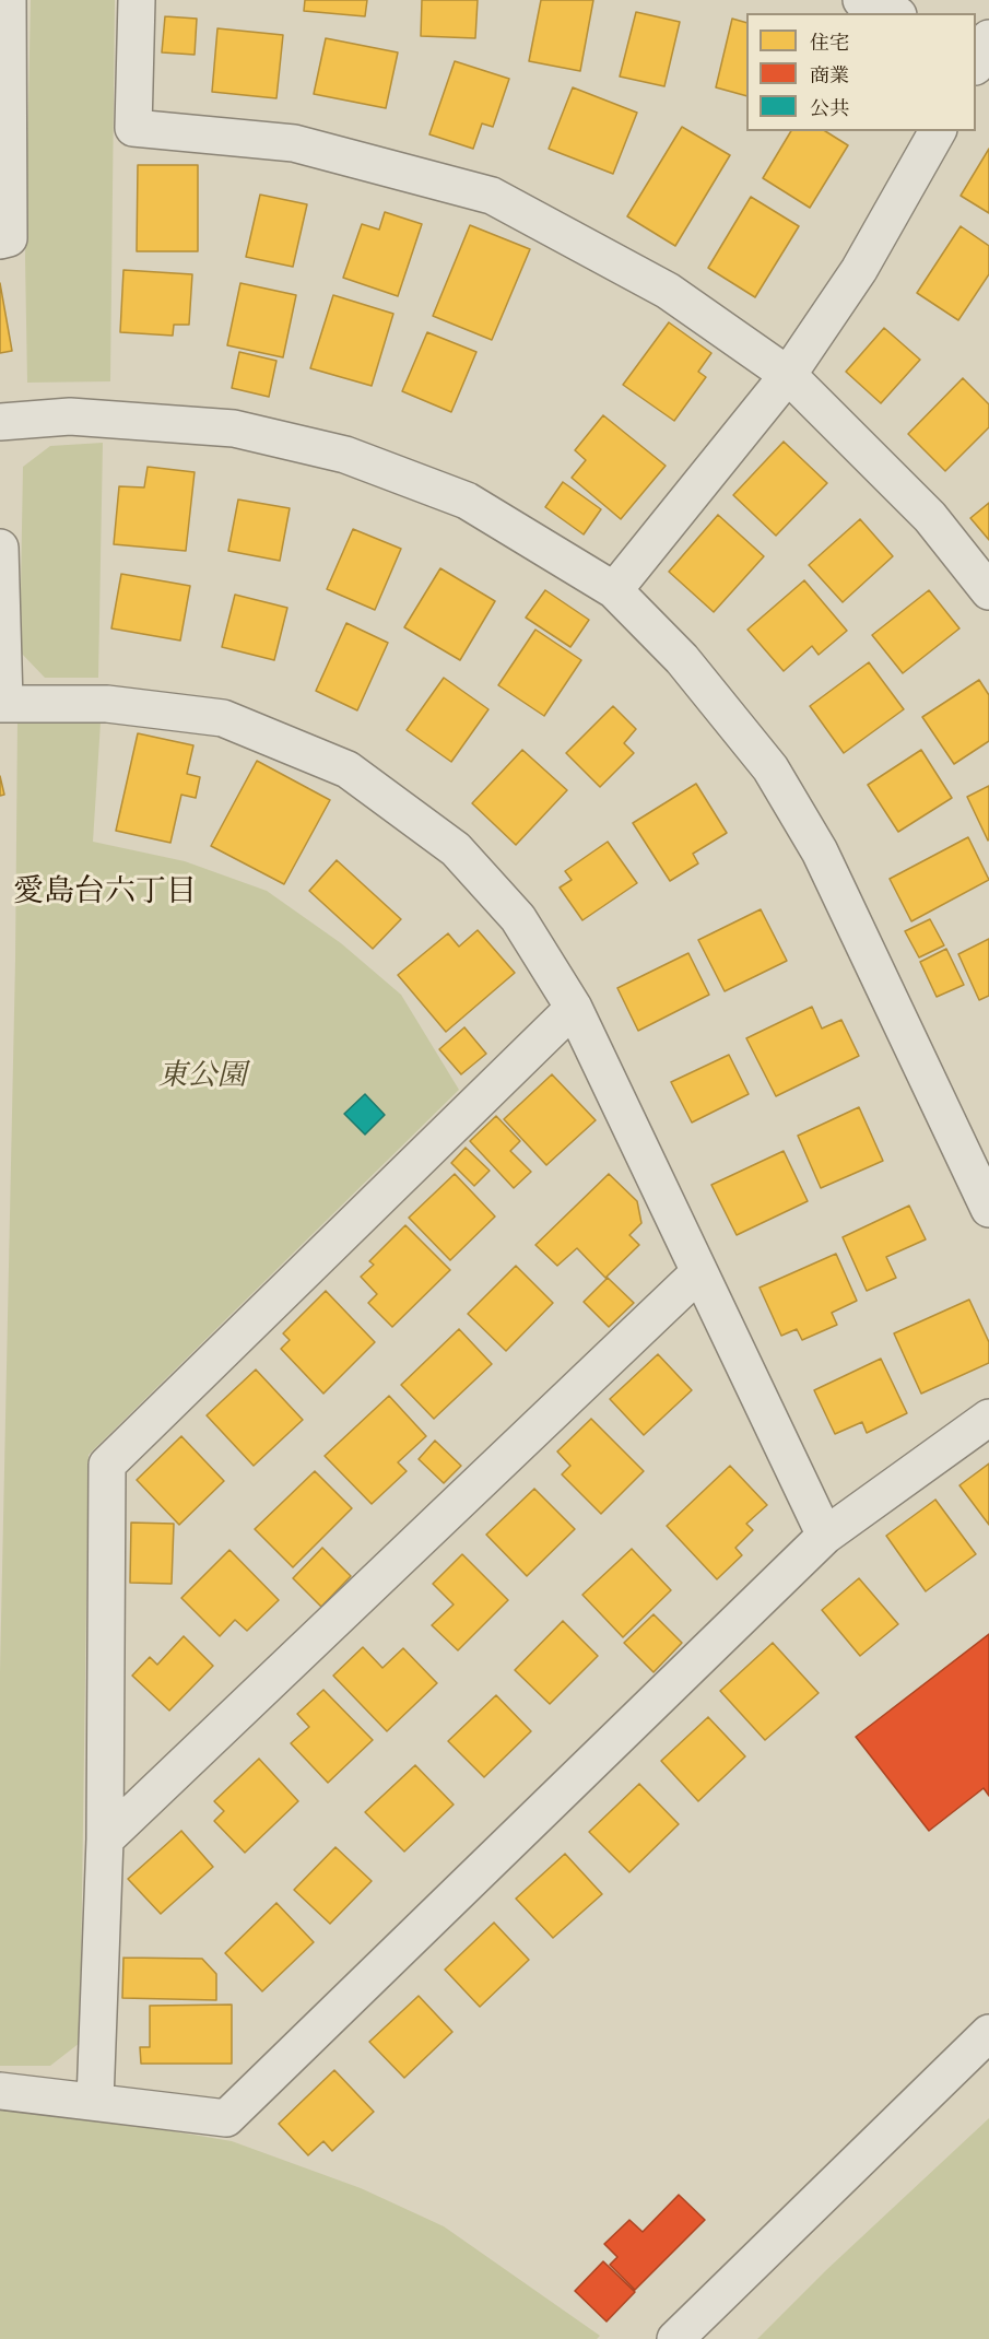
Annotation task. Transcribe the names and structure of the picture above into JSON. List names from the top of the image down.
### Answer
{
  "districts": ["愛島台六丁目"],
  "parks": ["東公園"],
  "legend": ["住宅", "商業", "公共"]
}
